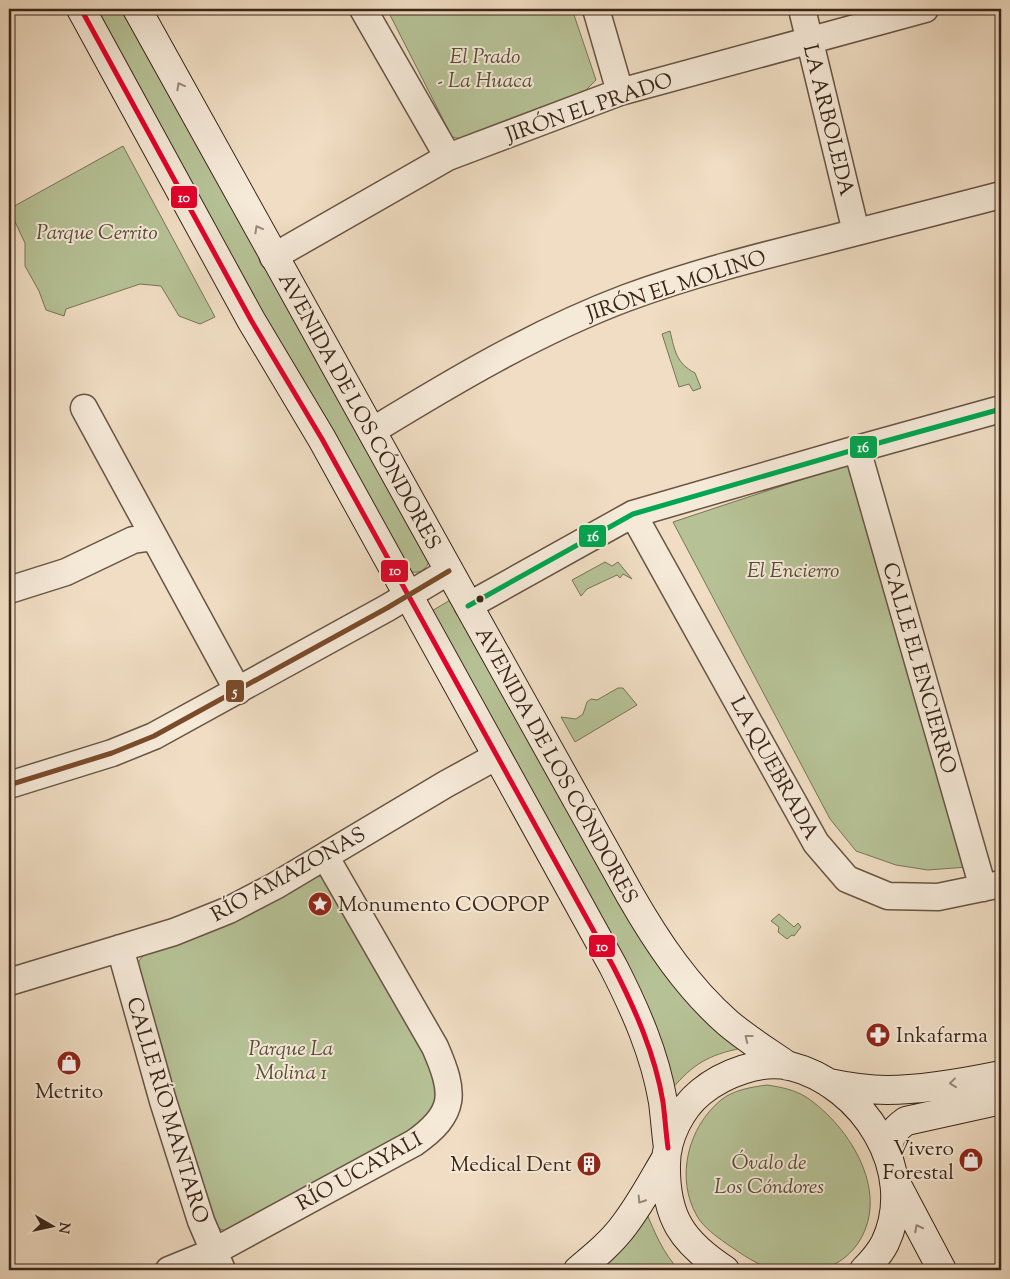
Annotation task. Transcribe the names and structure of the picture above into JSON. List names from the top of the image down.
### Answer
{
  "streets": {
    "street": [
      "JIRÓN EL PRADO",
      "LA ARBOLEDA",
      "JIRÓN EL MOLINO",
      "AVENIDA DE LOS CÓNDORES",
      "CALLE EL ENCIERRO",
      "LA QUEBRADA",
      "RÍO AMAZONAS",
      "CALLE RÍO MANTARO",
      "RÍO UCAYALI"
    ]
  },
  "crossings": [
    ["JIRÓN EL PRADO", "LA ARBOLEDA"],
    ["JIRÓN EL PRADO", "AVENIDA DE LOS CÓNDORES"],
    ["LA ARBOLEDA", "JIRÓN EL MOLINO"],
    ["JIRÓN EL MOLINO", "AVENIDA DE LOS CÓNDORES"],
    ["CALLE EL ENCIERRO", "LA QUEBRADA"],
    ["RÍO AMAZONAS", "CALLE RÍO MANTARO"],
    ["RÍO AMAZONAS", "RÍO UCAYALI"],
    ["CALLE RÍO MANTARO", "RÍO UCAYALI"]
  ],
  "parks": [
    "El Prado - La Huaca",
    "Parque Cerrito",
    "El Encierro",
    "Parque La Molina 1",
    "Óvalo de Los Cóndores"
  ],
  "places": {
    "place": ["Monumento COOPOP"],
    "pharmacy": ["Inkafarma"],
    "shop": ["Metrito", "Vivero Forestal"],
    "building": ["Medical Dent"]
  },
  "lines": ["transit line 10", "transit line 16", "transit line 5"],
  "north": "right"
}
